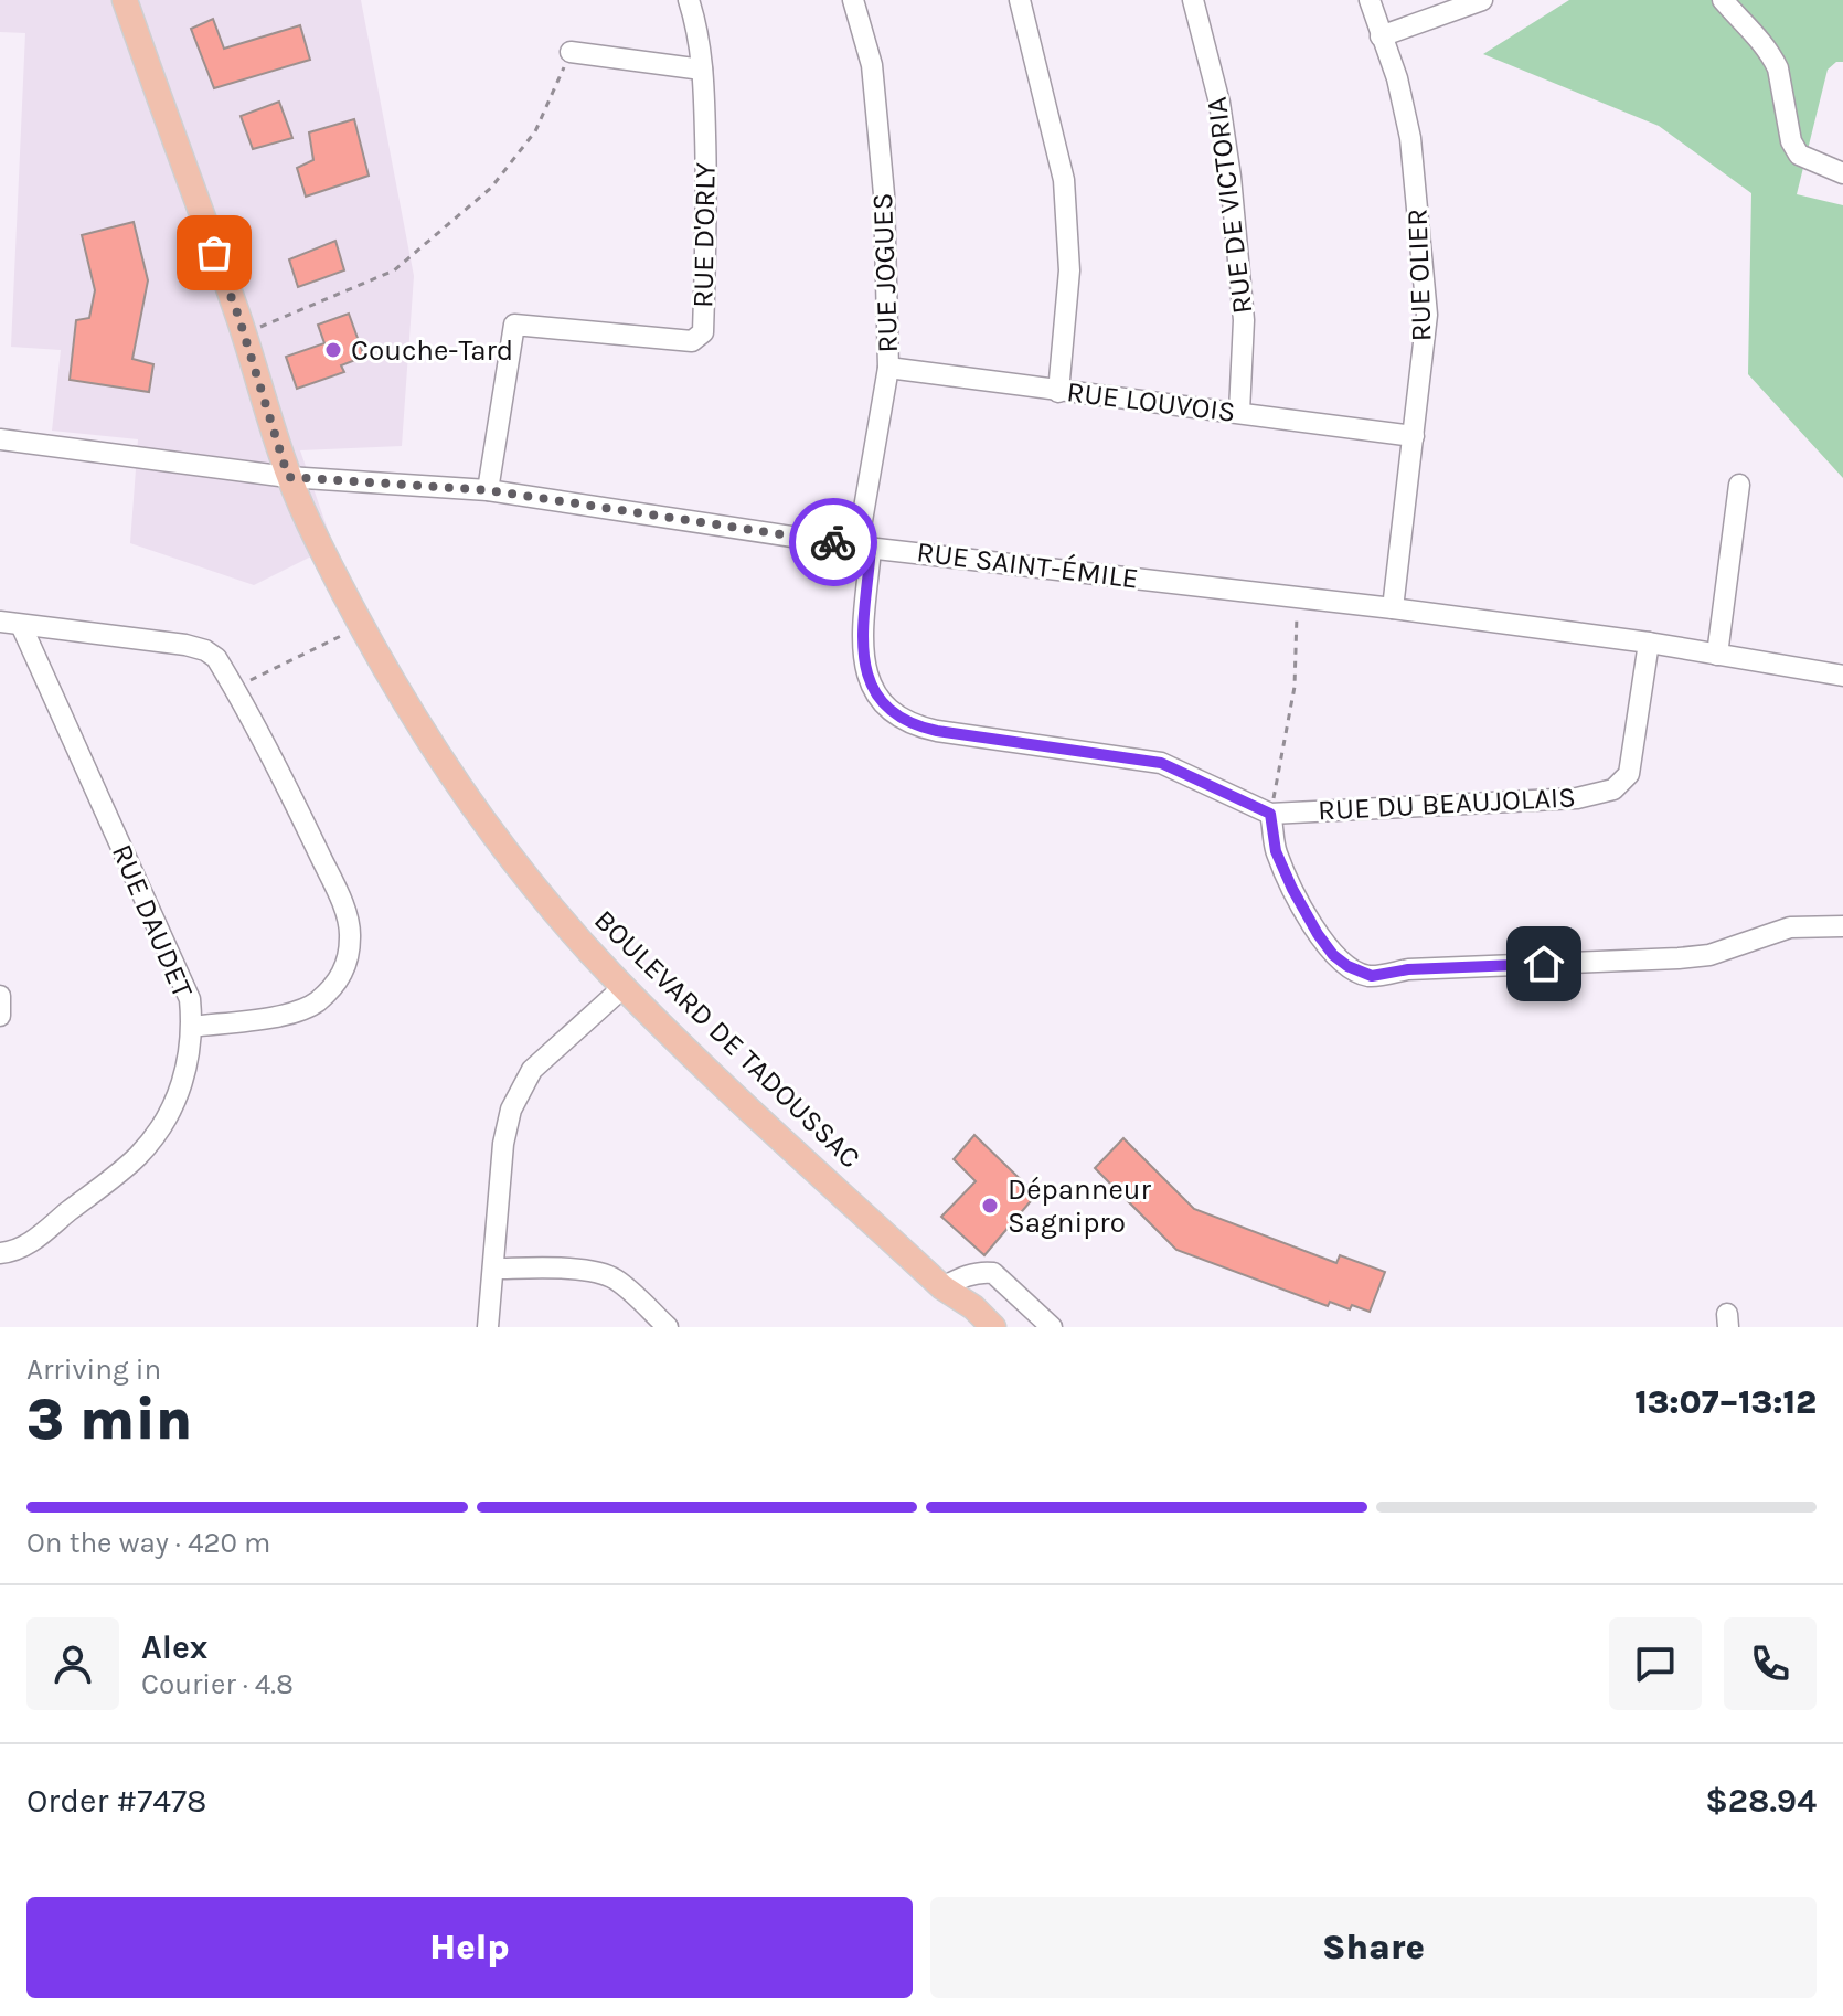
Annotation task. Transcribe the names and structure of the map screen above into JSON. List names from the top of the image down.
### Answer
{
  "streets": {
    "main road": ["BOULEVARD DE TADOUSSAC"],
    "street": [
      "RUE DE VICTORIA",
      "RUE D'ORLY",
      "RUE JOGUES",
      "RUE OLIER",
      "RUE LOUVOIS",
      "RUE SAINT-ÉMILE",
      "RUE DU BEAUJOLAIS",
      "RUE DAUDET"
    ]
  },
  "crossings": [
    ["RUE DE VICTORIA", "RUE LOUVOIS"],
    ["RUE D'ORLY", "RUE SAINT-ÉMILE"],
    ["RUE JOGUES", "RUE LOUVOIS"],
    ["RUE JOGUES", "RUE SAINT-ÉMILE"],
    ["RUE JOGUES", "RUE DU BEAUJOLAIS"],
    ["RUE OLIER", "RUE LOUVOIS"],
    ["RUE OLIER", "RUE SAINT-ÉMILE"],
    ["RUE SAINT-ÉMILE", "RUE DU BEAUJOLAIS"],
    ["RUE SAINT-ÉMILE", "BOULEVARD DE TADOUSSAC"]
  ],
  "places": ["Couche-Tard", "Dépanneur Sagnipro"],
  "page": {
    "heading": ["3 min", "Arriving in", "13:07–13:12"],
    "panel": [
      "Alex",
      "Courier · 4.8",
      "Order #7478",
      "$28.94"
    ],
    "bar": "On the way · 420 m",
    "buttons": ["Help", "Share"]
  }
}
